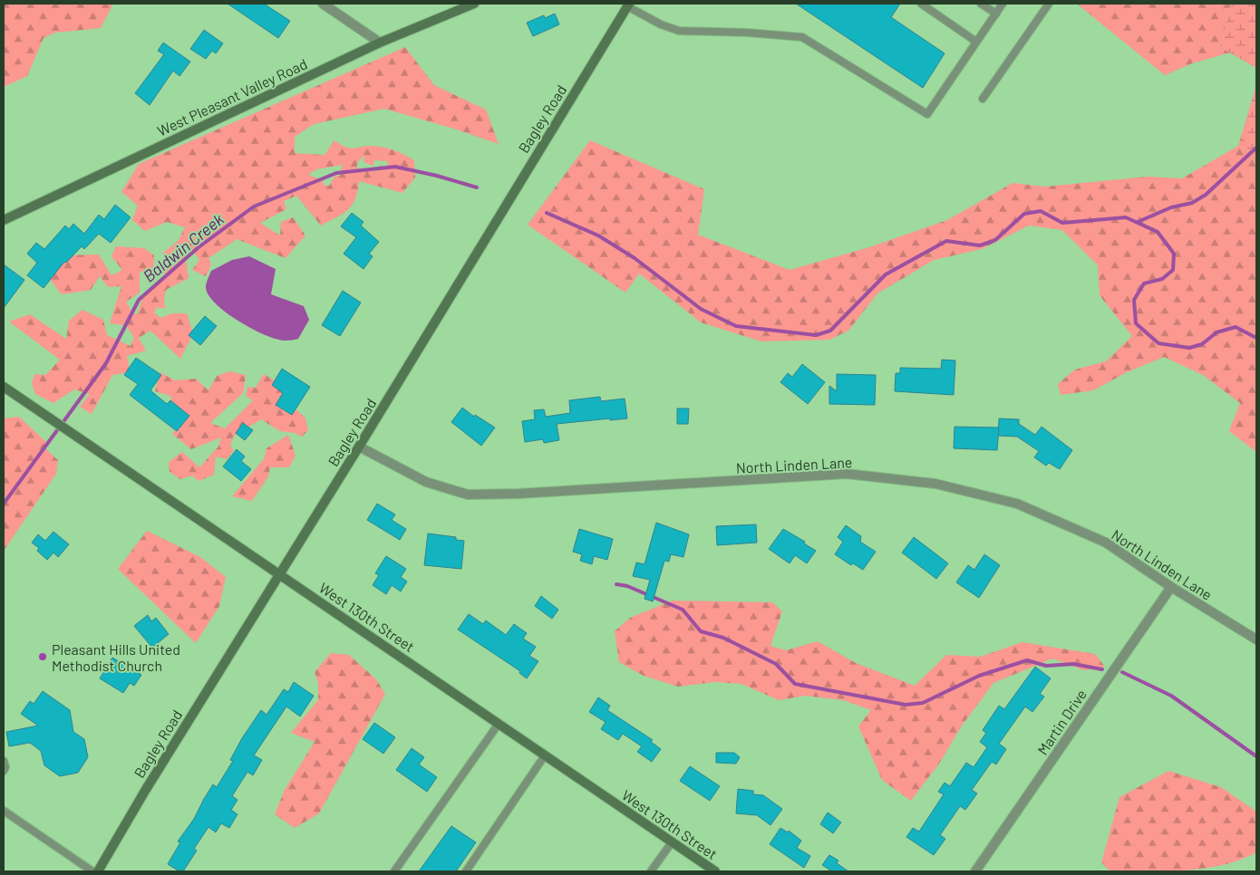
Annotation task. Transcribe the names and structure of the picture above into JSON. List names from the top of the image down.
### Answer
{
  "streets": {
    "main road": ["West Pleasant Valley Road", "Bagley Road", "West 130th Street"],
    "street": ["North Linden Lane", "Martin Drive"]
  },
  "crossings": [
    ["Bagley Road", "North Linden Lane"],
    ["Bagley Road", "West 130th Street"],
    ["North Linden Lane", "Martin Drive"]
  ],
  "water": ["Baldwin Creek"],
  "places": ["Pleasant Hills United Methodist Church"]
}
